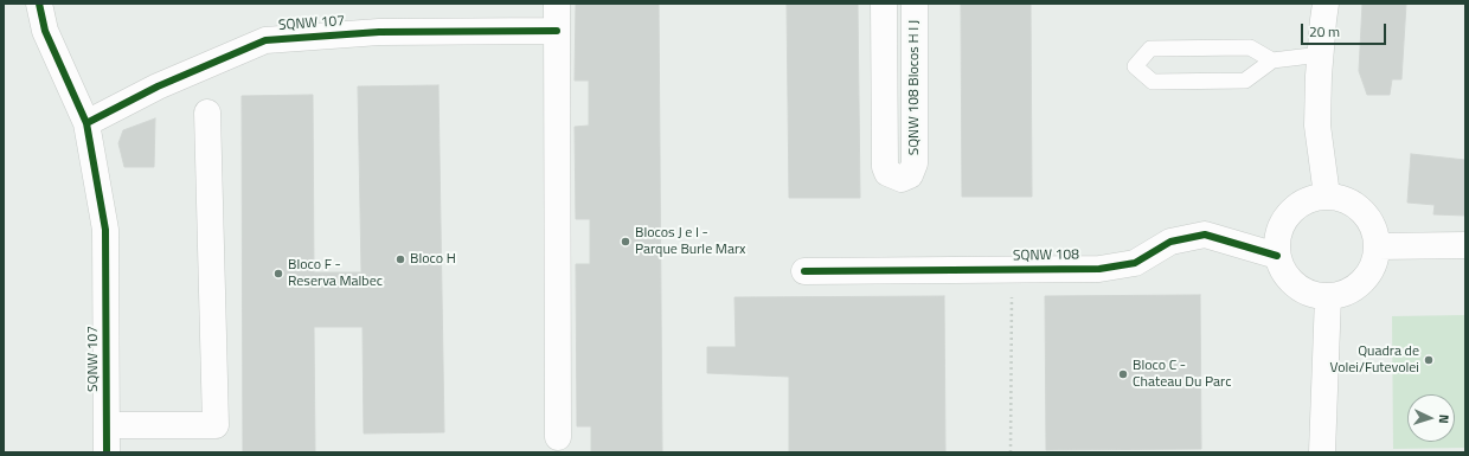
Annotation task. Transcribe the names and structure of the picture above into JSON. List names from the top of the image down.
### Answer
{
  "streets": {
    "street": ["SQNW 107", "SQNW 108 Blocos H I J", "SQNW 108"]
  },
  "places": [
    "Blocos J e I - Parque Burle Marx",
    "Bloco H",
    "Bloco F - Reserva Malbec",
    "Quadra de Volei/Futevolei",
    "Bloco C - Chateau Du Parc"
  ],
  "scale_bar": "20 m",
  "north": "right"
}
